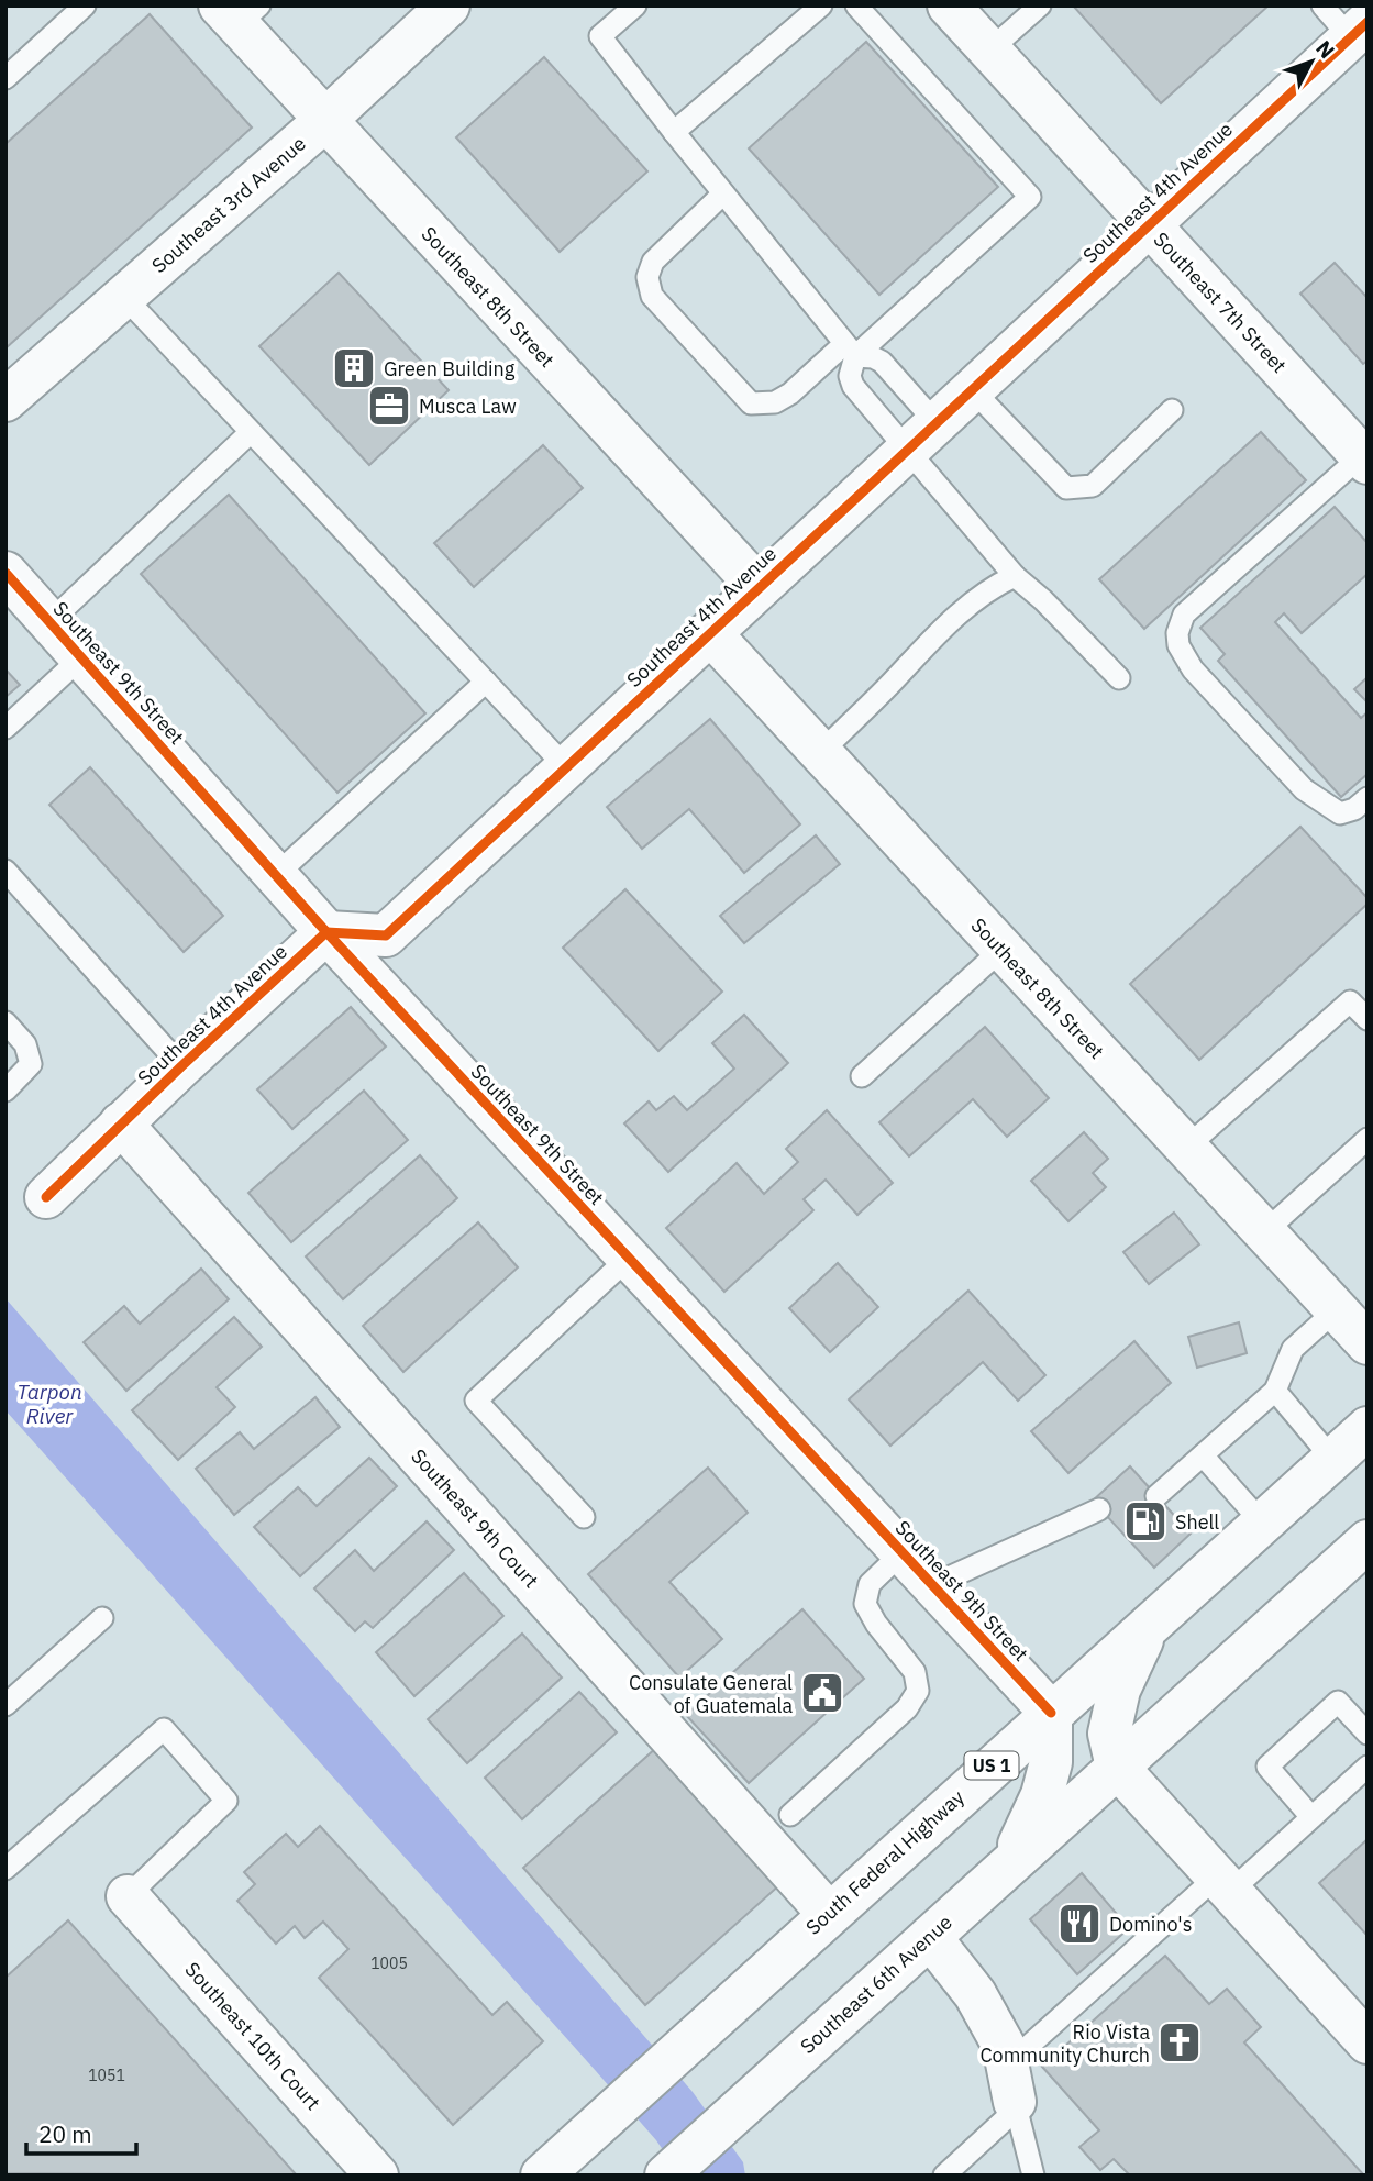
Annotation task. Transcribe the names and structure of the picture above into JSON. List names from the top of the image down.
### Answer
{
  "streets": {
    "street": [
      "Southeast 4th Avenue",
      "Southeast 3rd Avenue",
      "Southeast 8th Street",
      "Southeast 7th Street",
      "Southeast 9th Street",
      "Southeast 9th Court",
      "US 1",
      "South Federal Highway",
      "Southeast 6th Avenue",
      "Southeast 10th Court"
    ]
  },
  "crossings": [
    ["Southeast 4th Avenue", "Southeast 8th Street"],
    ["Southeast 4th Avenue", "Southeast 7th Street"],
    ["Southeast 4th Avenue", "Southeast 9th Street"],
    ["Southeast 4th Avenue", "Southeast 9th Court"],
    ["Southeast 3rd Avenue", "Southeast 8th Street"],
    ["Southeast 9th Street", "South Federal Highway"],
    ["Southeast 9th Court", "South Federal Highway"]
  ],
  "water": ["Tarpon River"],
  "places": {
    "building": ["Green Building"],
    "office": ["Musca Law"],
    "fuel station": ["Shell"],
    "public building": ["Consulate General of Guatemala"],
    "restaurant": ["Domino's"],
    "church": ["Rio Vista Community Church"]
  },
  "house_numbers": ["1005", "1051"],
  "scale_bar": "20 m",
  "north": "top right"
}
